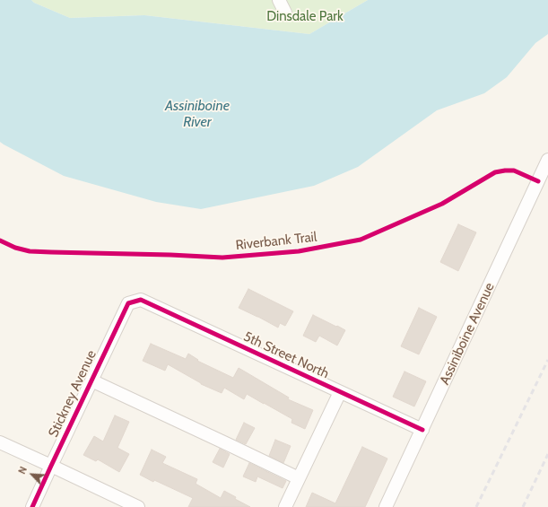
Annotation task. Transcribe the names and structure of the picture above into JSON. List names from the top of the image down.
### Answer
{
  "streets": {
    "street": ["Assiniboine Avenue", "5th Street North", "Stickney Avenue"],
    "cycle path": ["Riverbank Trail"]
  },
  "crossings": [
    ["Assiniboine Avenue", "5th Street North"],
    ["5th Street North", "Stickney Avenue"]
  ],
  "water": ["Assiniboine River"],
  "parks": ["Dinsdale Park"],
  "north": "top left"
}
